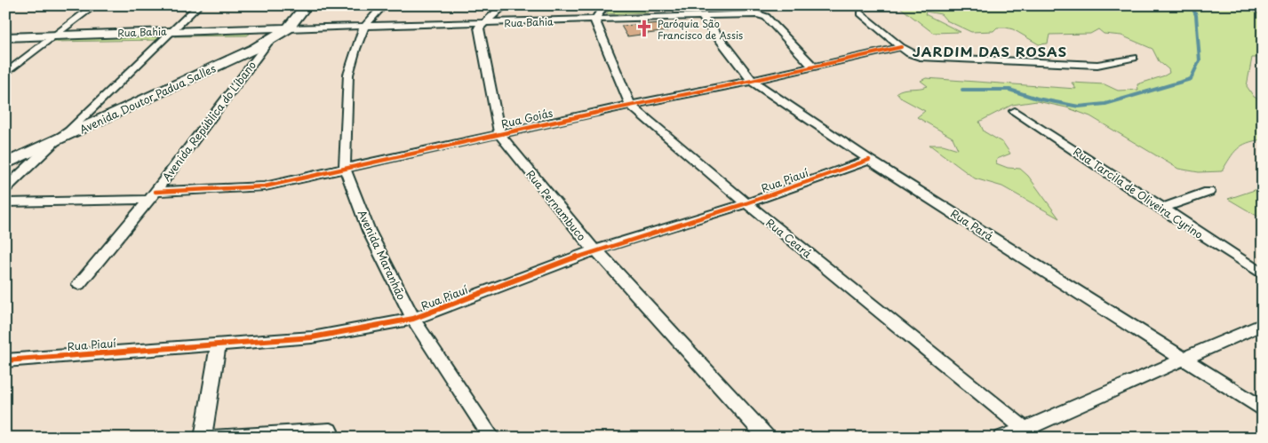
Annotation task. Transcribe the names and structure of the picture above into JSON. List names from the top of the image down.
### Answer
{
  "streets": {
    "main road": ["Rua Bahia", "Avenida Doutor Padua Salles"],
    "street": [
      "Rua Goiás",
      "Avenida República do Líbano",
      "Rua Piauí",
      "Rua Tarcila de Oliveira Cyrino",
      "Rua Pernambuco",
      "Rua Pará",
      "Rua Ceará",
      "Avenida Maranhão"
    ]
  },
  "crossings": [
    ["Rua Bahia", "Avenida Doutor Padua Salles"],
    ["Rua Bahia", "Rua Goiás"],
    ["Rua Bahia", "Rua Pernambuco"],
    ["Rua Bahia", "Rua Pará"],
    ["Rua Bahia", "Rua Ceará"],
    ["Rua Bahia", "Avenida Maranhão"],
    ["Avenida Doutor Padua Salles", "Avenida República do Líbano"],
    ["Rua Goiás", "Avenida República do Líbano"],
    ["Rua Goiás", "Rua Pernambuco"],
    ["Rua Goiás", "Rua Pará"],
    ["Rua Goiás", "Rua Ceará"],
    ["Rua Goiás", "Avenida Maranhão"],
    ["Rua Piauí", "Rua Pernambuco"],
    ["Rua Piauí", "Rua Pará"],
    ["Rua Piauí", "Rua Ceará"],
    ["Rua Piauí", "Avenida Maranhão"]
  ],
  "districts": ["JARDIM DAS ROSAS"],
  "places": {
    "church": ["Paróquia São Francisco de Assis"]
  }
}
